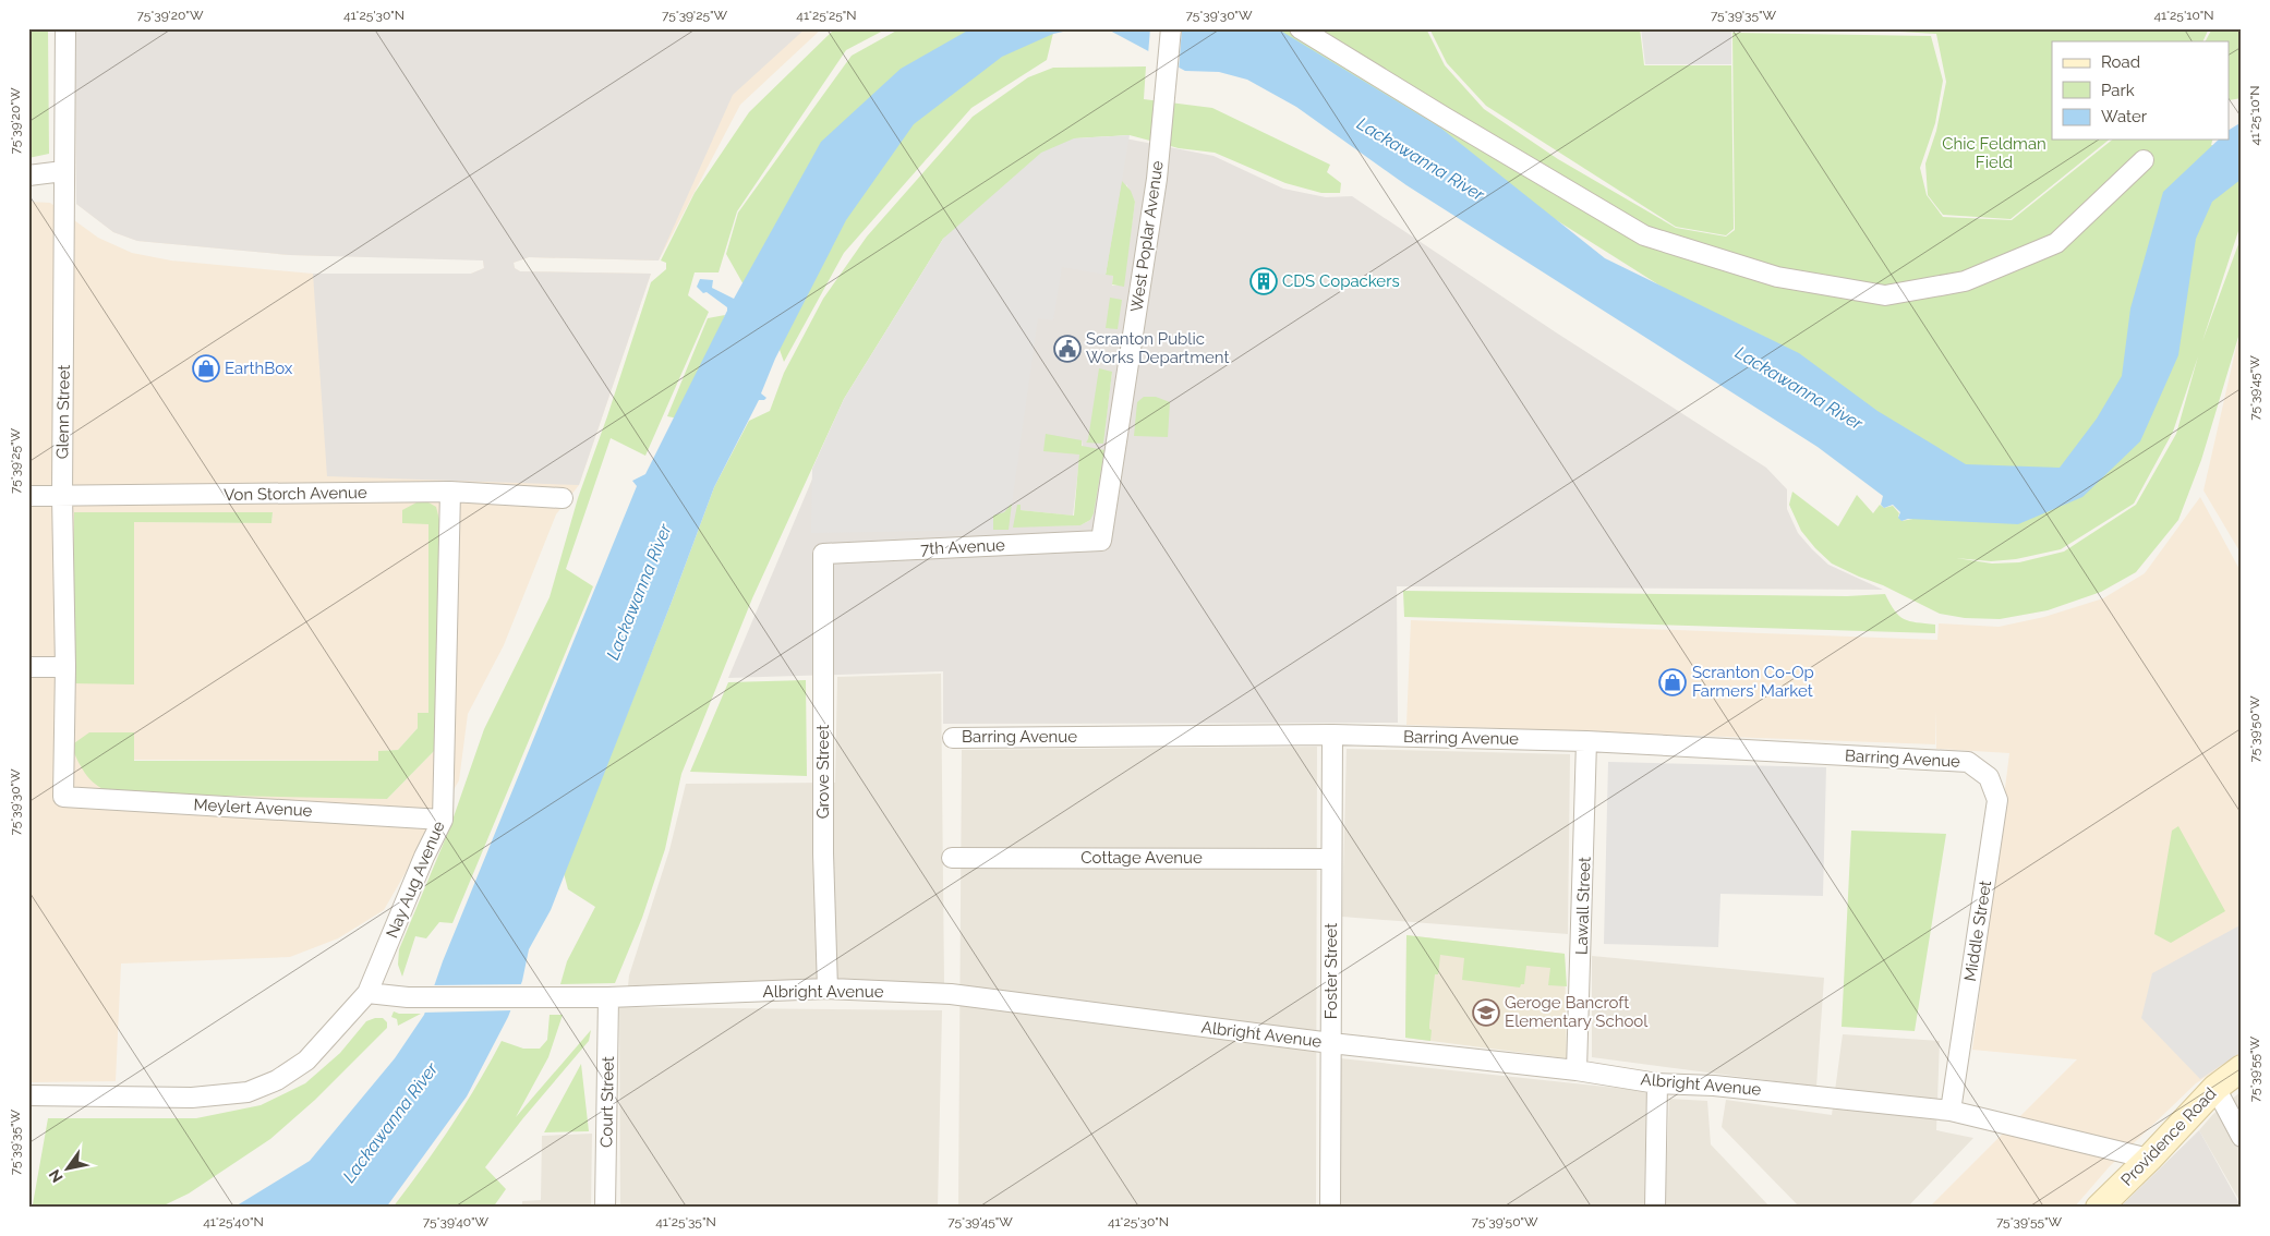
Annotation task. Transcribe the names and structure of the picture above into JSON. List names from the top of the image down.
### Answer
{
  "streets": {
    "main road": ["Providence Road"],
    "street": [
      "West Poplar Avenue",
      "Glenn Street",
      "Von Storch Avenue",
      "7th Avenue",
      "Barring Avenue",
      "Grove Street",
      "Meylert Avenue",
      "Cottage Avenue",
      "Nay Aug Avenue",
      "Lawall Street",
      "Middle Street",
      "Foster Street",
      "Albright Avenue",
      "Court Street"
    ]
  },
  "crossings": [
    ["West Poplar Avenue", "7th Avenue"],
    ["Glenn Street", "Von Storch Avenue"],
    ["Glenn Street", "Meylert Avenue"],
    ["Von Storch Avenue", "Nay Aug Avenue"],
    ["7th Avenue", "Grove Street"],
    ["Barring Avenue", "Lawall Street"],
    ["Barring Avenue", "Middle Street"],
    ["Barring Avenue", "Foster Street"],
    ["Grove Street", "Albright Avenue"],
    ["Meylert Avenue", "Nay Aug Avenue"],
    ["Cottage Avenue", "Foster Street"],
    ["Nay Aug Avenue", "Albright Avenue"],
    ["Lawall Street", "Albright Avenue"],
    ["Middle Street", "Albright Avenue"],
    ["Foster Street", "Albright Avenue"],
    ["Albright Avenue", "Court Street"],
    ["Albright Avenue", "Providence Road"]
  ],
  "water": ["Lackawanna River"],
  "parks": ["Chic Feldman Field"],
  "places": {
    "building": ["CDS Copackers"],
    "public building": ["Scranton Public Works Department"],
    "shop": ["EarthBox", "Scranton Co-Op Farmers' Market"],
    "school or university": ["Geroge Bancroft Elementary School"]
  },
  "legend": ["Road", "Park", "Water"],
  "north": "bottom left",
  "coordinates": [
    "75°39'20\"W",
    "41°25'30\"N",
    "75°39'25\"W",
    "41°25'25\"N",
    "75°39'30\"W",
    "75°39'35\"W",
    "41°25'10\"N",
    "75°39'45\"W",
    "75°39'50\"W",
    "75°39'55\"W",
    "41°25'40\"N",
    "75°39'40\"W",
    "41°25'35\"N"
  ]
}
